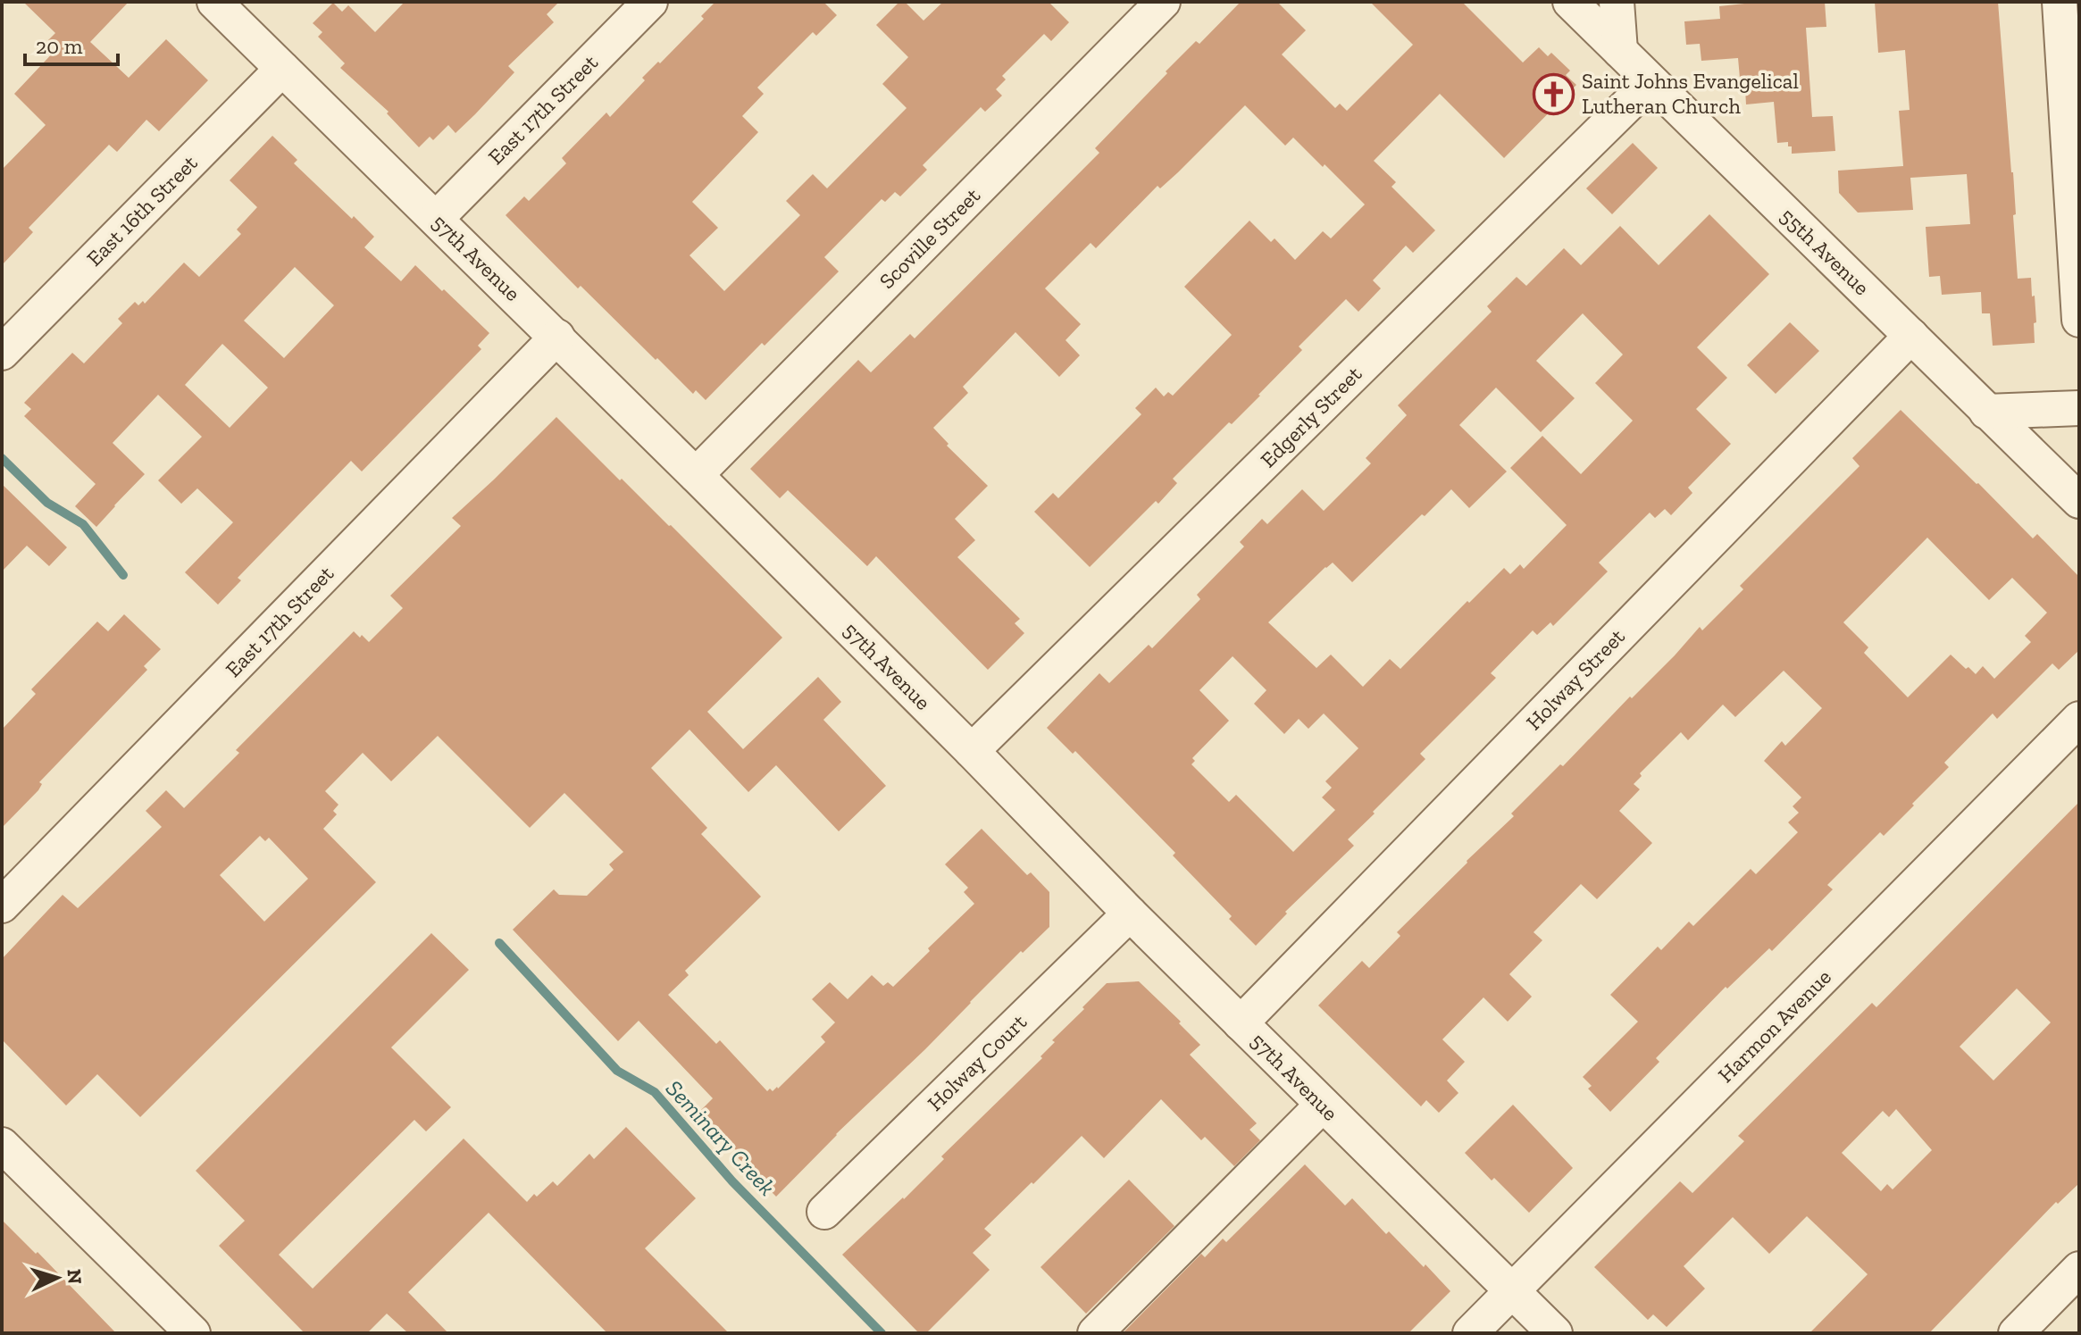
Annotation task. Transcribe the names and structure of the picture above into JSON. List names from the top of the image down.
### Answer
{
  "streets": {
    "street": [
      "East 17th Street",
      "East 16th Street",
      "Scoville Street",
      "55th Avenue",
      "57th Avenue",
      "Edgerly Street",
      "Holway Street",
      "Harmon Avenue",
      "Holway Court"
    ]
  },
  "crossings": [
    ["East 17th Street", "57th Avenue"],
    ["East 16th Street", "57th Avenue"],
    ["Scoville Street", "57th Avenue"],
    ["55th Avenue", "Edgerly Street"],
    ["55th Avenue", "Holway Street"],
    ["57th Avenue", "Edgerly Street"],
    ["57th Avenue", "Holway Street"],
    ["57th Avenue", "Harmon Avenue"],
    ["57th Avenue", "Holway Court"]
  ],
  "water": ["Seminary Creek"],
  "places": {
    "church": ["Saint Johns Evangelical Lutheran Church"]
  },
  "scale_bar": "20 m",
  "north": "right"
}
